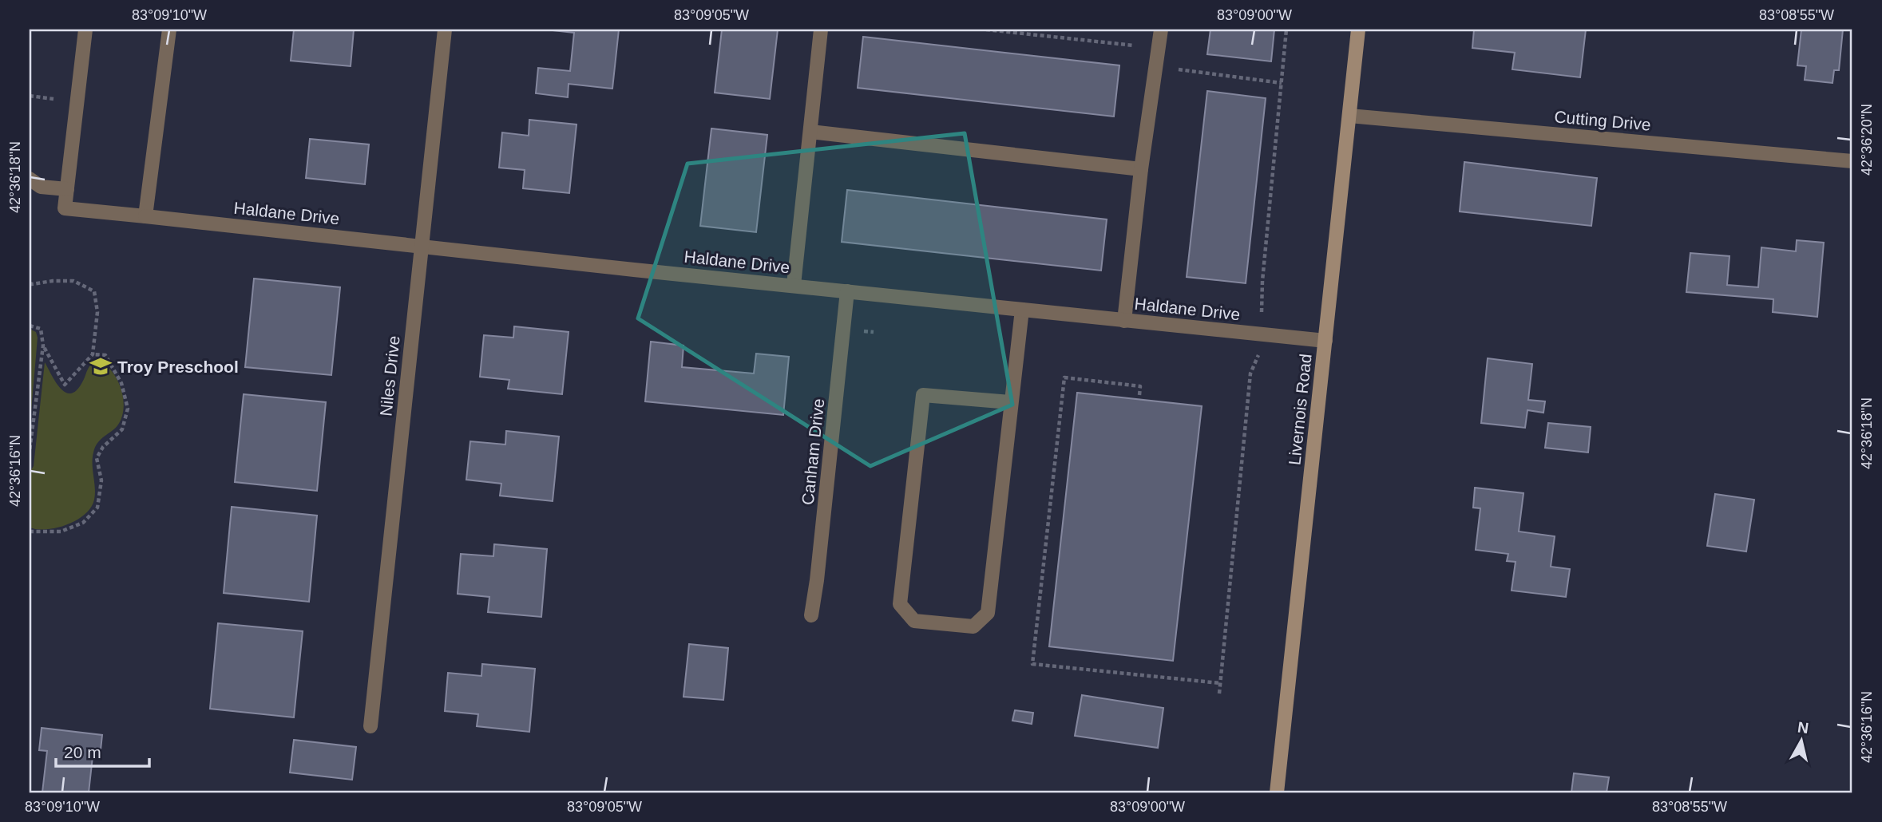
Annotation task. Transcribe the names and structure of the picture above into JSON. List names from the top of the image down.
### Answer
{
  "streets": {
    "main road": ["Livernois Road"],
    "street": [
      "Cutting Drive",
      "Haldane Drive",
      "Niles Drive",
      "Canham Drive"
    ]
  },
  "crossings": [
    ["Cutting Drive", "Livernois Road"],
    ["Haldane Drive", "Niles Drive"],
    ["Haldane Drive", "Livernois Road"],
    ["Haldane Drive", "Canham Drive"]
  ],
  "places": {
    "school or university": ["Troy Preschool"]
  },
  "scale_bar": "20 m",
  "north": "top",
  "coordinates": [
    "83°09'10\"W",
    "83°09'05\"W",
    "83°09'00\"W",
    "83°08'55\"W",
    "42°36'20\"N",
    "42°36'18\"N",
    "42°36'16\"N"
  ]
}
